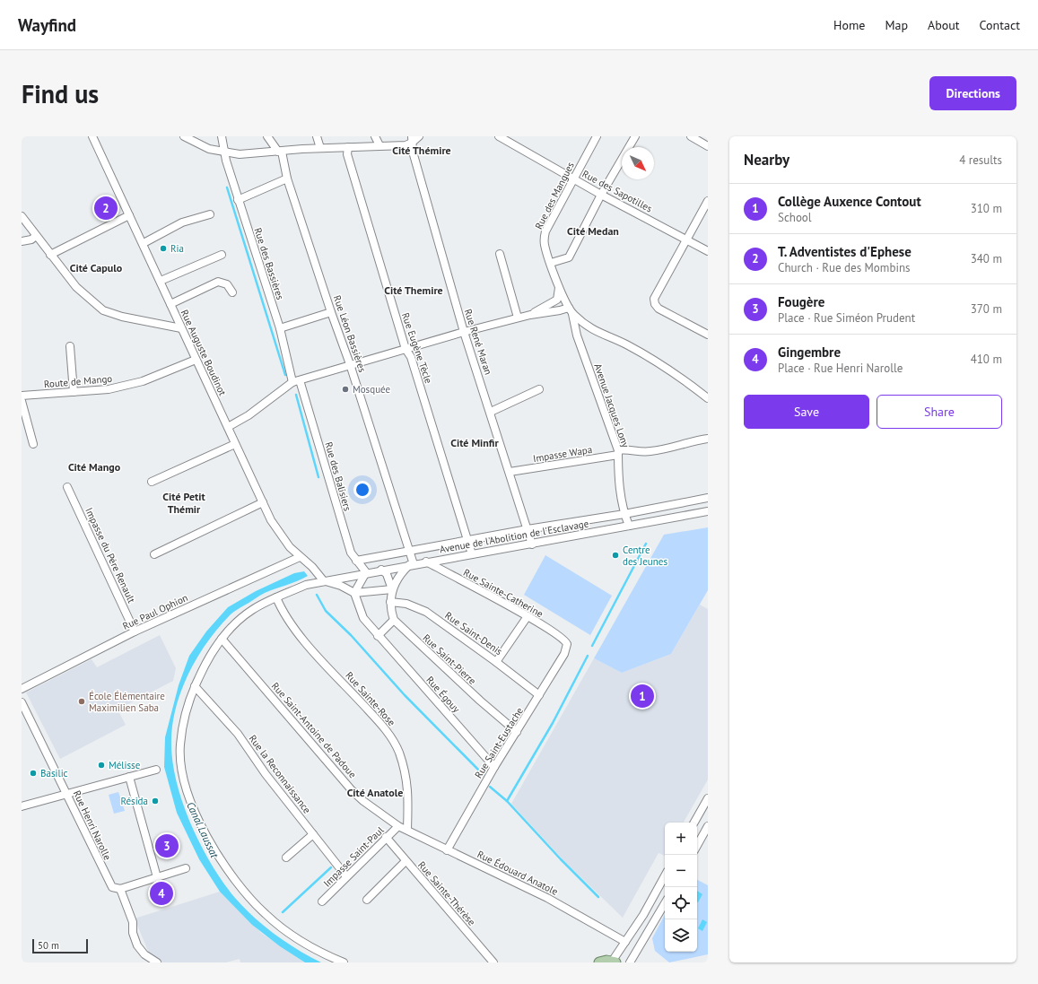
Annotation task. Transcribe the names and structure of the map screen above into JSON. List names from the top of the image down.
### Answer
{
  "streets": {
    "street": [
      "Rue des Sapotilles",
      "Rue des Mangues",
      "Rue des Bassières",
      "Rue Léon Bassières",
      "Rue René Maran",
      "Rue Eugène Tècle",
      "Rue Auguste Boudinot",
      "Route de Mango",
      "Avenue Jacques Lony",
      "Impasse Wapa",
      "Rue des Balisiers",
      "Avenue de l'Abolition de l'Esclavage",
      "Impasse du Pére Renault",
      "Rue Sainte-Catherine",
      "Rue Paul Ophion",
      "Rue Saint-Denis",
      "Rue Saint-Pierre",
      "Rue Égouy",
      "Rue Sainte-Rose",
      "Rue Saint-Antoine de Padoue",
      "Rue Saint-Eustache",
      "Rue la Reconnaissance",
      "Rue Henri Narolle",
      "Impasse Saint-Paul",
      "Rue Édouard Anatole",
      "Rue Sainte-Thérèse"
    ]
  },
  "crossings": [
    ["Rue des Sapotilles", "Rue des Mangues"],
    ["Rue des Mangues", "Avenue Jacques Lony"],
    ["Rue des Bassières", "Rue des Balisiers"],
    ["Rue Léon Bassières", "Avenue de l'Abolition de l'Esclavage"],
    ["Rue René Maran", "Impasse Wapa"],
    ["Rue René Maran", "Avenue de l'Abolition de l'Esclavage"],
    ["Rue Eugène Tècle", "Avenue de l'Abolition de l'Esclavage"],
    ["Rue Auguste Boudinot", "Route de Mango"],
    ["Rue Auguste Boudinot", "Avenue de l'Abolition de l'Esclavage"],
    ["Rue Auguste Boudinot", "Rue Paul Ophion"],
    ["Avenue Jacques Lony", "Impasse Wapa"],
    ["Avenue Jacques Lony", "Avenue de l'Abolition de l'Esclavage"],
    ["Rue des Balisiers", "Avenue de l'Abolition de l'Esclavage"],
    ["Avenue de l'Abolition de l'Esclavage", "Rue Sainte-Catherine"],
    ["Avenue de l'Abolition de l'Esclavage", "Rue Sainte-Rose"],
    ["Avenue de l'Abolition de l'Esclavage", "Rue Saint-Antoine de Padoue"],
    ["Avenue de l'Abolition de l'Esclavage", "Rue la Reconnaissance"],
    ["Impasse du Pére Renault", "Rue Paul Ophion"],
    ["Rue Sainte-Catherine", "Rue Saint-Eustache"],
    ["Rue Saint-Denis", "Rue Saint-Eustache"],
    ["Rue Saint-Pierre", "Rue Saint-Eustache"],
    ["Rue Égouy", "Rue Saint-Eustache"],
    ["Rue Sainte-Rose", "Rue Édouard Anatole"],
    ["Rue Saint-Antoine de Padoue", "Impasse Saint-Paul"],
    ["Rue Saint-Antoine de Padoue", "Rue Édouard Anatole"],
    ["Rue Saint-Eustache", "Rue Édouard Anatole"],
    ["Rue la Reconnaissance", "Impasse Saint-Paul"],
    ["Impasse Saint-Paul", "Rue Édouard Anatole"],
    ["Impasse Saint-Paul", "Rue Sainte-Thérèse"]
  ],
  "districts": [
    "Cité Thémire",
    "Cité Medan",
    "Cité Capulo",
    "Cité Themire",
    "Cité Minfir",
    "Cité Mango",
    "Cité Petit Thémir",
    "Cité Anatole"
  ],
  "water": ["Canal Laussat"],
  "places": [
    "Ria",
    "Mosquée",
    "Centre des Jeunes",
    "École Élémentaire Maximilien Saba",
    "Mélisse",
    "Basilic",
    "Résida"
  ],
  "scale_bar": "50 m",
  "north": "bottom right",
  "page": {
    "header": "Wayfind",
    "nav": [
      "Home",
      "Map",
      "About",
      "Contact"
    ],
    "buttons": [
      "Directions",
      ["Save", "Share"]
    ],
    "title": "Find us",
    "heading": ["Nearby", "4 results"],
    "list": [
      {
        "mark": "1",
        "name": "Collège Auxence Contout",
        "note": "School",
        "value": "310 m"
      },
      {
        "mark": "2",
        "name": "T. Adventistes d'Ephese",
        "note": "Church · Rue des Mombins",
        "value": "340 m"
      },
      {
        "mark": "3",
        "name": "Fougère",
        "note": "Place · Rue Siméon Prudent",
        "value": "370 m"
      },
      {
        "mark": "4",
        "name": "Gingembre",
        "note": "Place · Rue Henri Narolle",
        "value": "410 m"
      }
    ],
    "pins": [
      "2",
      "1",
      "3",
      "4"
    ],
    "map_buttons": ["+", "−"],
    "scale": "50 m"
  }
}
